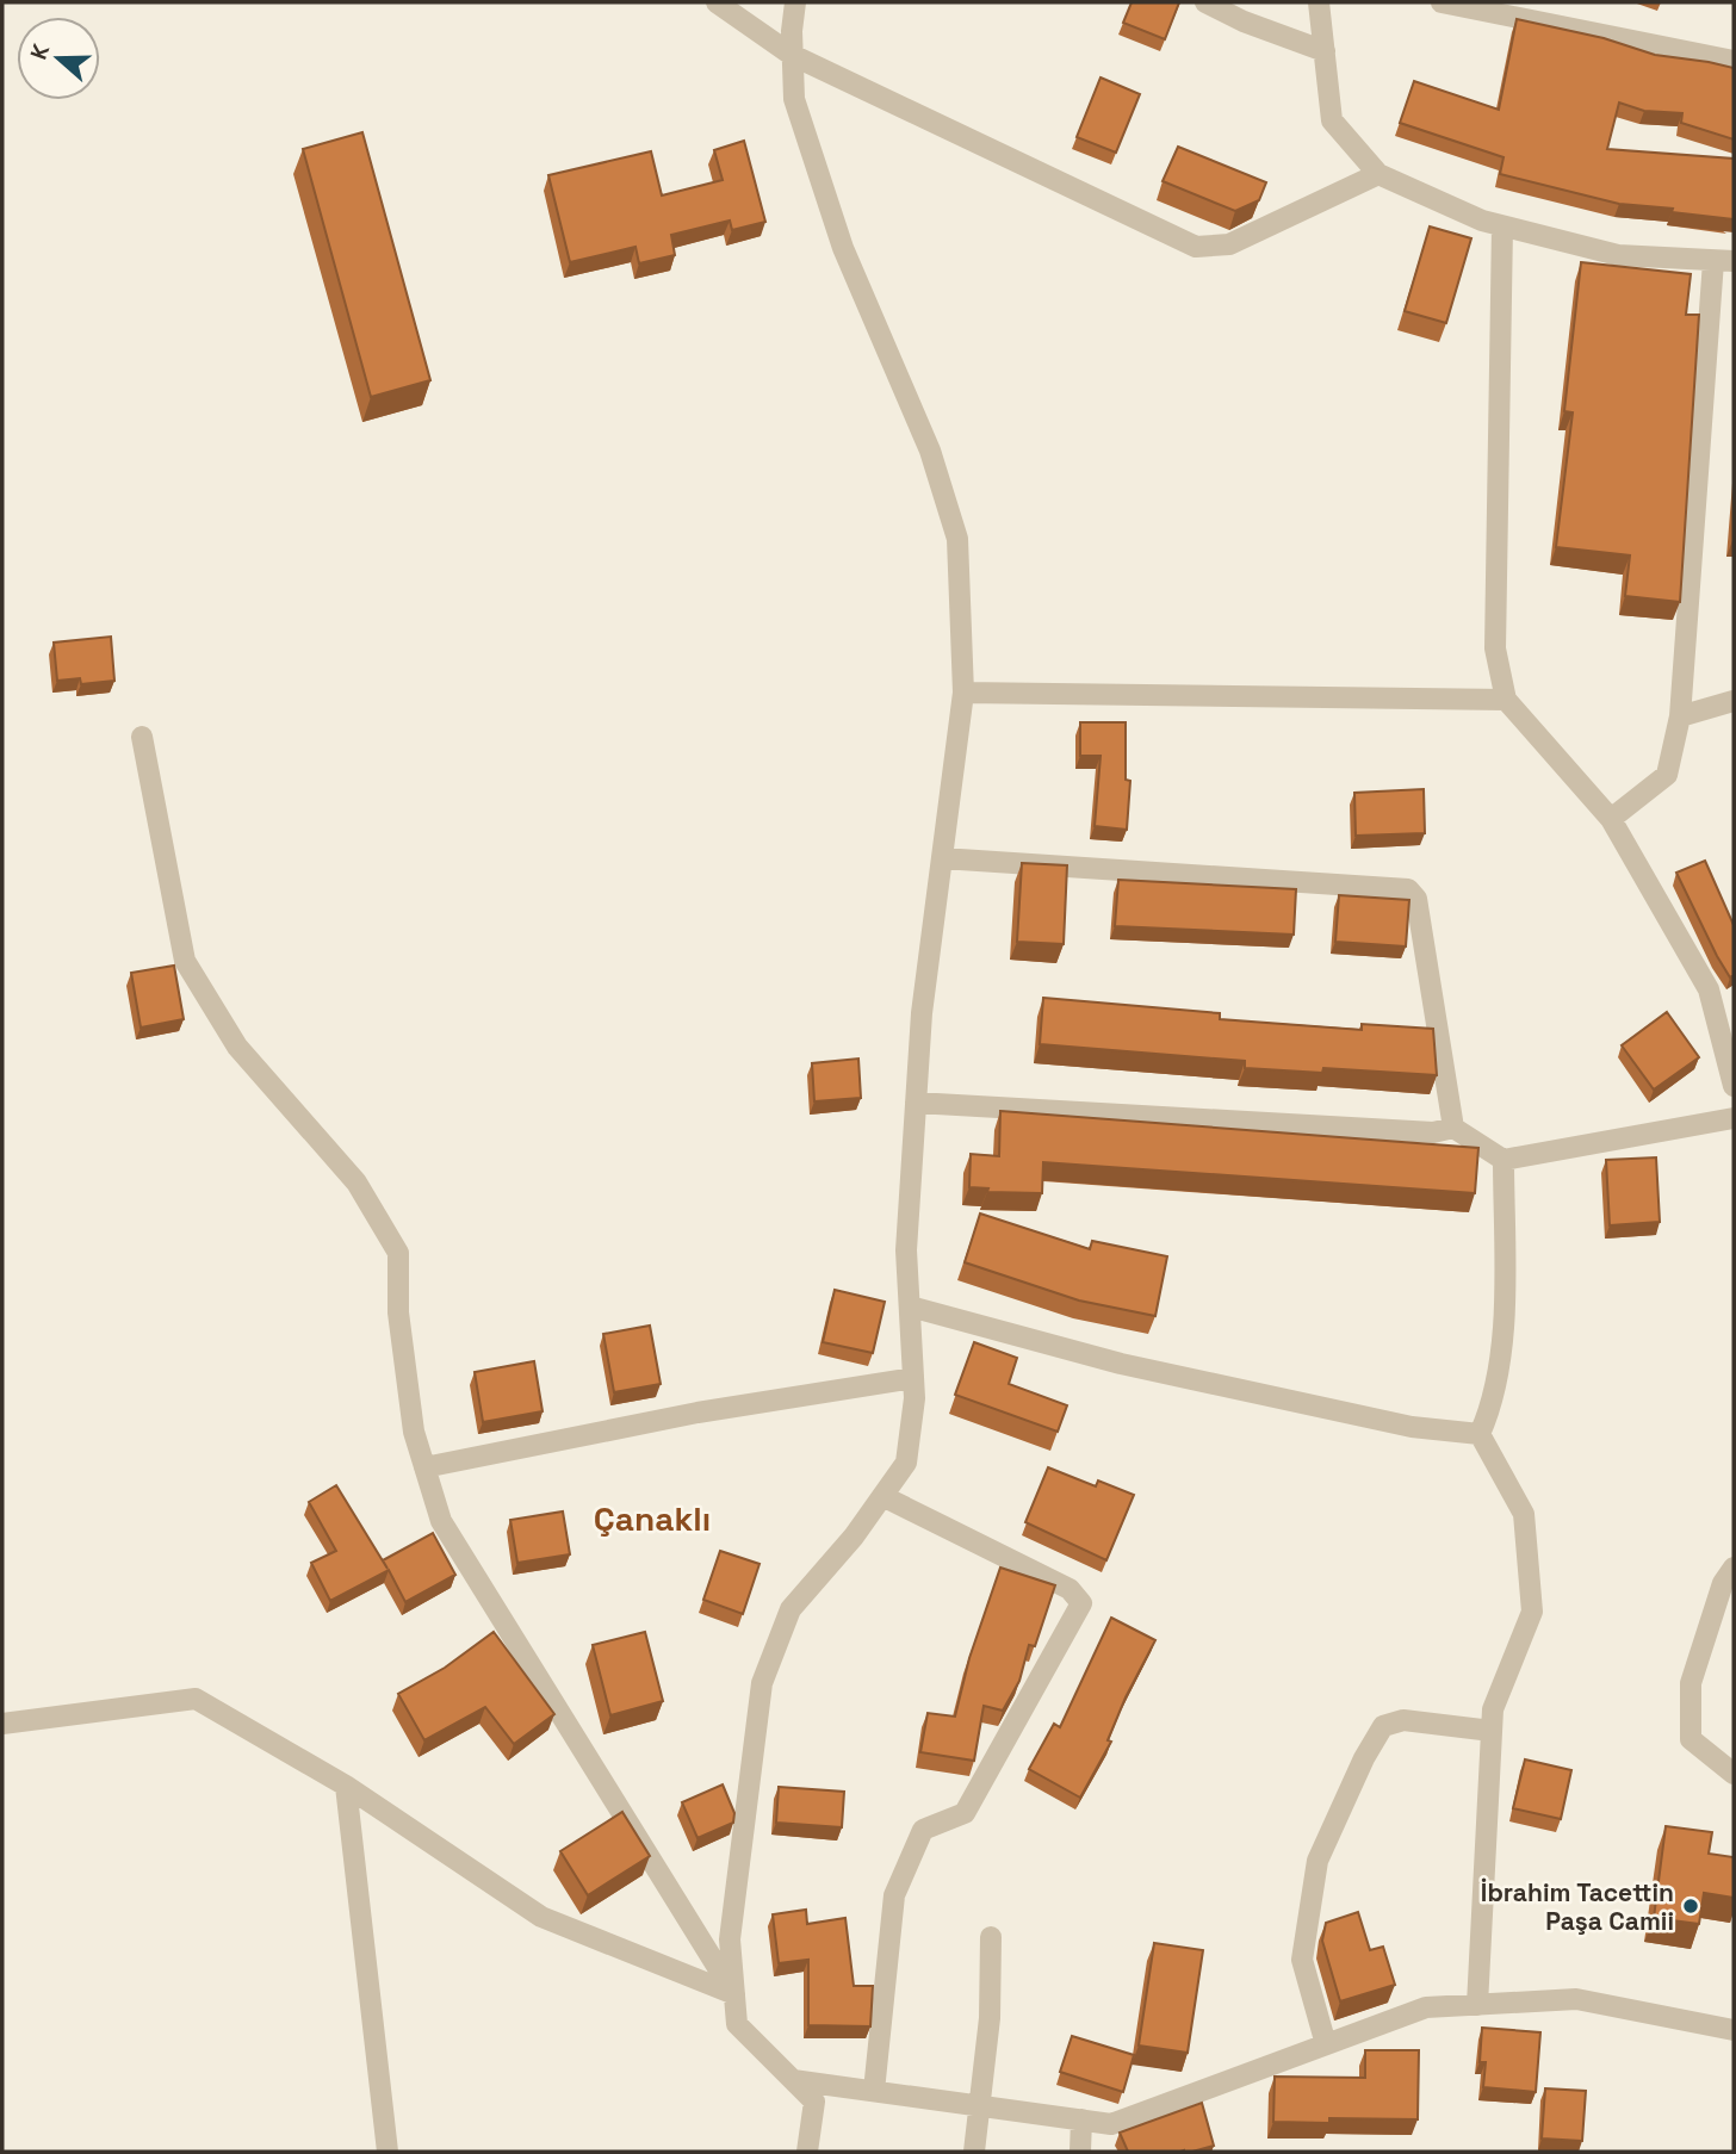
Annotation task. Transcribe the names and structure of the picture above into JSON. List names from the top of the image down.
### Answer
{
  "districts": ["Çanaklı"],
  "places": ["İbrahim Tacettin Paşa Camii"],
  "north": "left"
}
